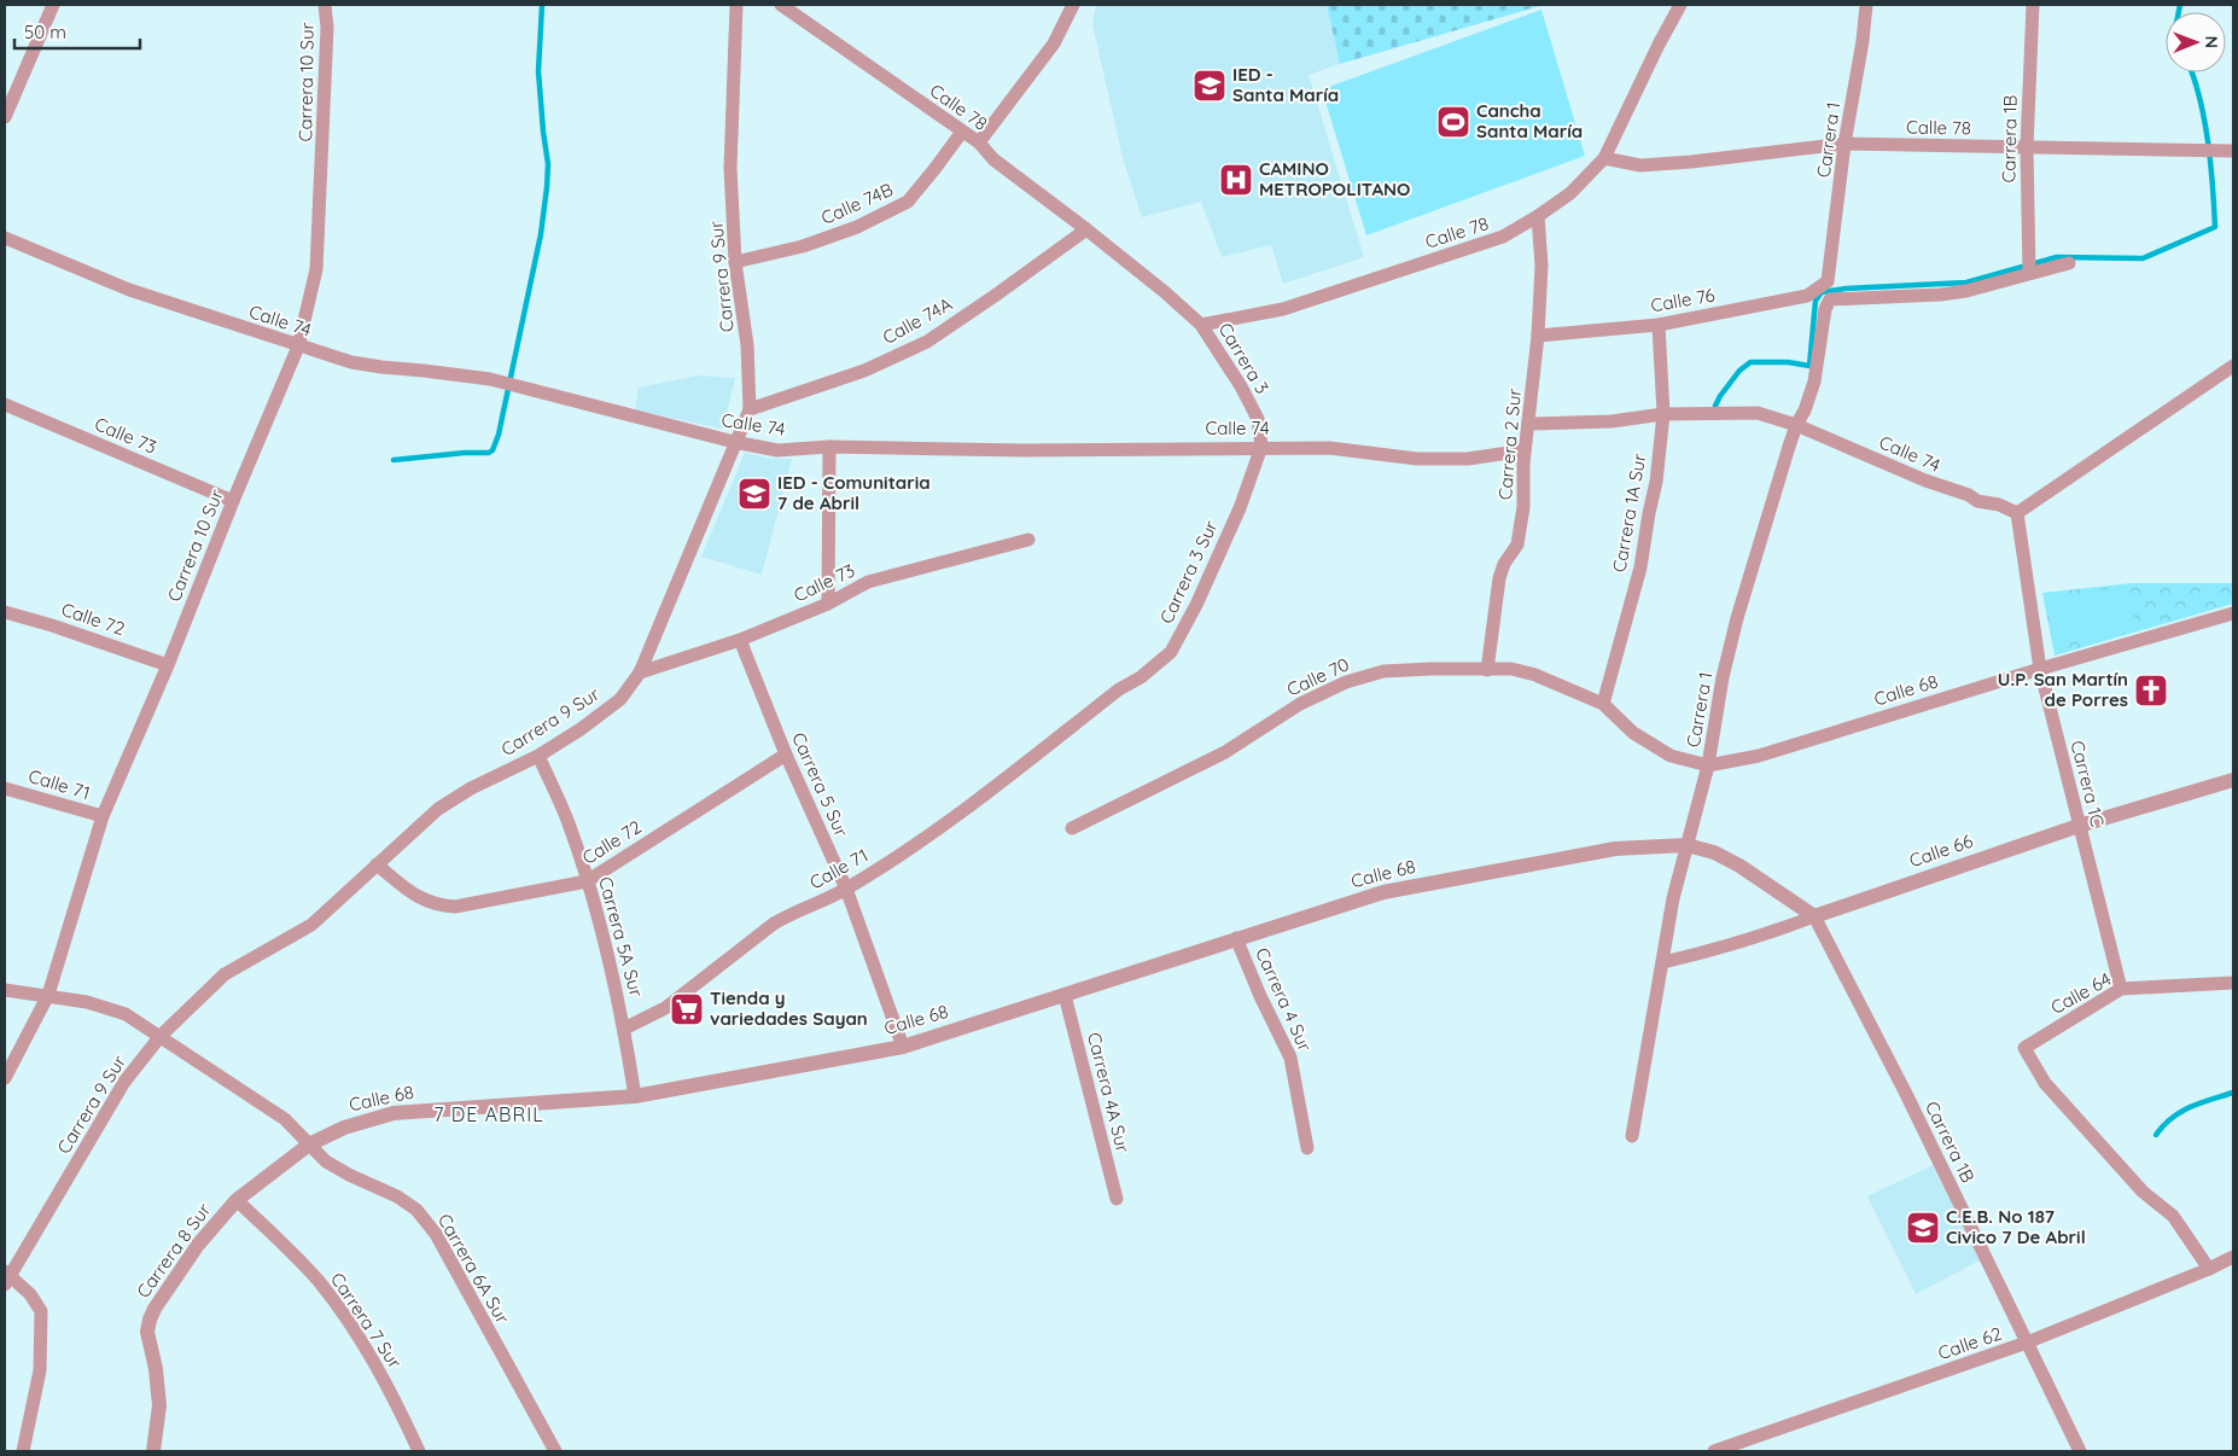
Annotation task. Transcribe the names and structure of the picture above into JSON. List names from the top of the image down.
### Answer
{
  "streets": {
    "street": [
      "Carrera 10 Sur",
      "Calle 78",
      "Carrera 1B",
      "Carrera 1",
      "Calle 74B",
      "Carrera 9 Sur",
      "Calle 76",
      "Calle 74",
      "Calle 74A",
      "Carrera 3",
      "Calle 73",
      "Carrera 2 Sur",
      "Carrera 1A Sur",
      "Carrera 3 Sur",
      "Calle 72",
      "Calle 70",
      "Calle 68",
      "Carrera 1C",
      "Calle 71",
      "Carrera 5 Sur",
      "Calle 66",
      "Carrera 5A Sur",
      "Calle 64",
      "Carrera 4 Sur",
      "Carrera 4A Sur",
      "Carrera 8 Sur",
      "Carrera 6A Sur",
      "Carrera 7 Sur",
      "Calle 62"
    ]
  },
  "crossings": [
    ["Carrera 10 Sur", "Calle 74"],
    ["Carrera 10 Sur", "Calle 73"],
    ["Carrera 10 Sur", "Calle 72"],
    ["Carrera 10 Sur", "Calle 71"],
    ["Calle 78", "Carrera 1B"],
    ["Calle 78", "Carrera 1"],
    ["Calle 78", "Calle 74B"],
    ["Calle 78", "Calle 74A"],
    ["Calle 78", "Carrera 3"],
    ["Calle 78", "Carrera 2 Sur"],
    ["Carrera 1B", "Carrera 1"],
    ["Carrera 1B", "Calle 68"],
    ["Carrera 1B", "Calle 66"],
    ["Carrera 1B", "Calle 62"],
    ["Carrera 1", "Calle 76"],
    ["Carrera 1", "Calle 74"],
    ["Carrera 1", "Calle 68"],
    ["Carrera 1", "Calle 66"],
    ["Calle 74B", "Carrera 9 Sur"],
    ["Carrera 9 Sur", "Calle 74"],
    ["Carrera 9 Sur", "Calle 74A"],
    ["Carrera 9 Sur", "Calle 73"],
    ["Carrera 9 Sur", "Calle 72"],
    ["Carrera 9 Sur", "Carrera 5A Sur"],
    ["Calle 76", "Carrera 2 Sur"],
    ["Calle 76", "Carrera 1A Sur"],
    ["Calle 74", "Carrera 3"],
    ["Calle 74", "Carrera 2 Sur"],
    ["Calle 74", "Carrera 1A Sur"],
    ["Calle 74", "Carrera 3 Sur"],
    ["Calle 74", "Carrera 1C"],
    ["Carrera 3", "Carrera 3 Sur"],
    ["Calle 73", "Carrera 5 Sur"],
    ["Carrera 2 Sur", "Calle 70"],
    ["Carrera 1A Sur", "Calle 70"],
    ["Carrera 1A Sur", "Calle 68"],
    ["Carrera 3 Sur", "Calle 71"],
    ["Calle 72", "Carrera 5 Sur"],
    ["Calle 72", "Carrera 5A Sur"],
    ["Calle 70", "Calle 68"],
    ["Calle 68", "Carrera 1C"],
    ["Calle 68", "Carrera 5 Sur"],
    ["Calle 68", "Calle 66"],
    ["Calle 68", "Carrera 4 Sur"],
    ["Calle 68", "Carrera 4A Sur"],
    ["Calle 68", "Carrera 8 Sur"],
    ["Calle 68", "Carrera 6A Sur"],
    ["Carrera 1C", "Calle 66"],
    ["Carrera 1C", "Calle 64"],
    ["Calle 71", "Carrera 5 Sur"],
    ["Calle 71", "Carrera 5A Sur"],
    ["Calle 64", "Calle 62"],
    ["Carrera 8 Sur", "Carrera 6A Sur"],
    ["Carrera 8 Sur", "Carrera 7 Sur"]
  ],
  "districts": ["7 DE ABRIL"],
  "places": {
    "school or university": ["IED - Santa María", "IED - Comunitaria 7 de Abril", "C.E.B. No 187 Civico 7 De Abril"],
    "sports": ["Cancha Santa María"],
    "hospital": ["CAMINO METROPOLITANO"],
    "church": ["U.P. San Martín de Porres"],
    "supermarket": ["Tienda y variedades Sayan"]
  },
  "scale_bar": "50 m",
  "north": "right"
}
